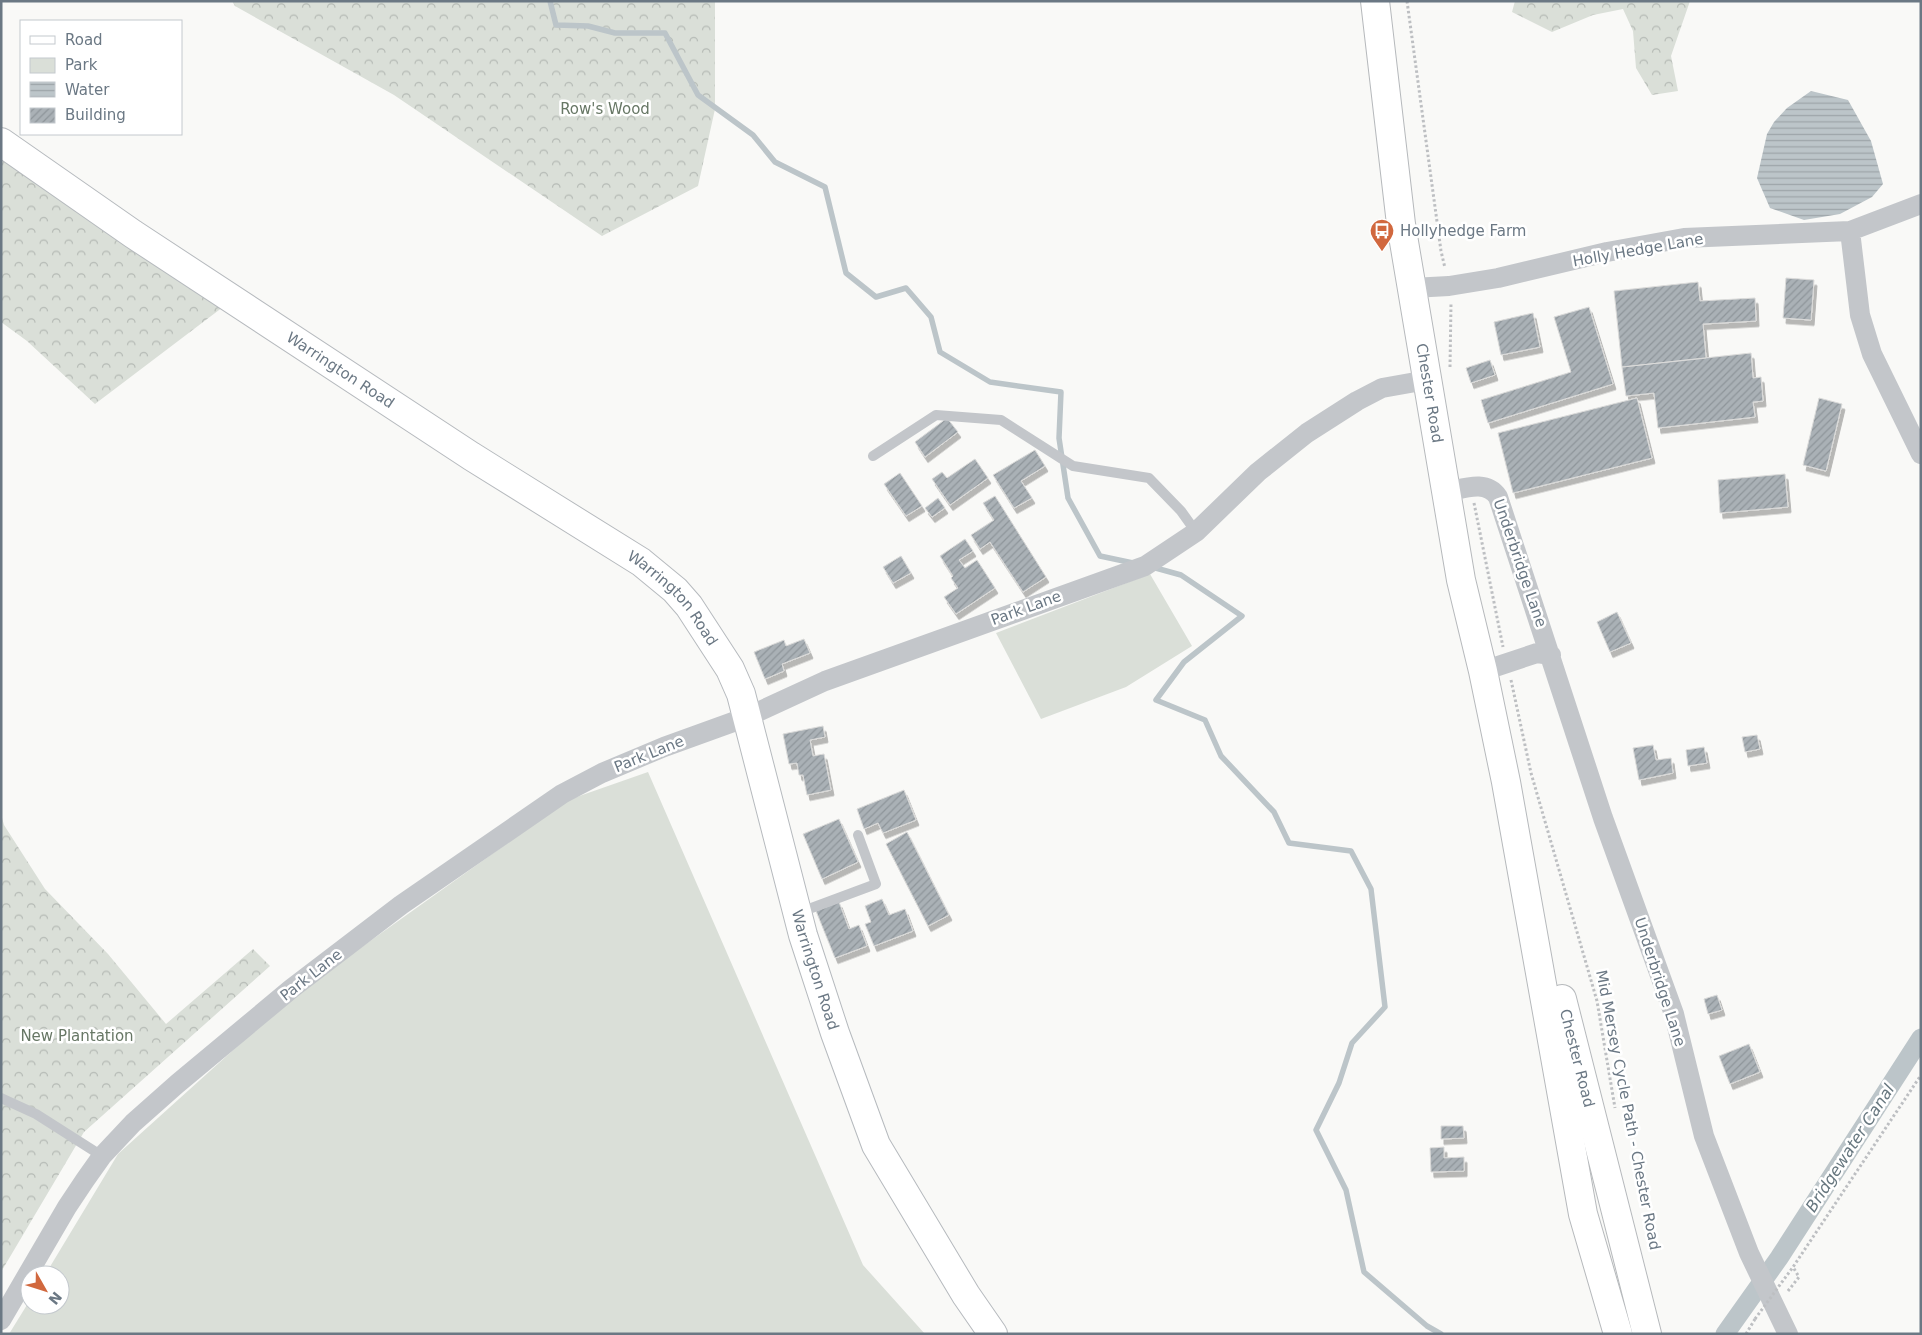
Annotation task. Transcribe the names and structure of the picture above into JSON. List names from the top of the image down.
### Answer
{
  "streets": {
    "main road": ["Warrington Road", "Chester Road"],
    "street": ["Holly Hedge Lane", "Underbridge Lane", "Park Lane"],
    "path": ["Mid Mersey Cycle Path - Chester Road"]
  },
  "crossings": [
    ["Holly Hedge Lane", "Chester Road"],
    ["Warrington Road", "Park Lane"],
    ["Chester Road", "Underbridge Lane"],
    ["Chester Road", "Park Lane"]
  ],
  "water": ["Bridgewater Canal"],
  "parks": ["Row's Wood", "New Plantation"],
  "places": {
    "bus stop": ["Hollyhedge Farm"]
  },
  "legend": [
    "Road",
    "Park",
    "Water",
    "Building"
  ],
  "north": "bottom right"
}
